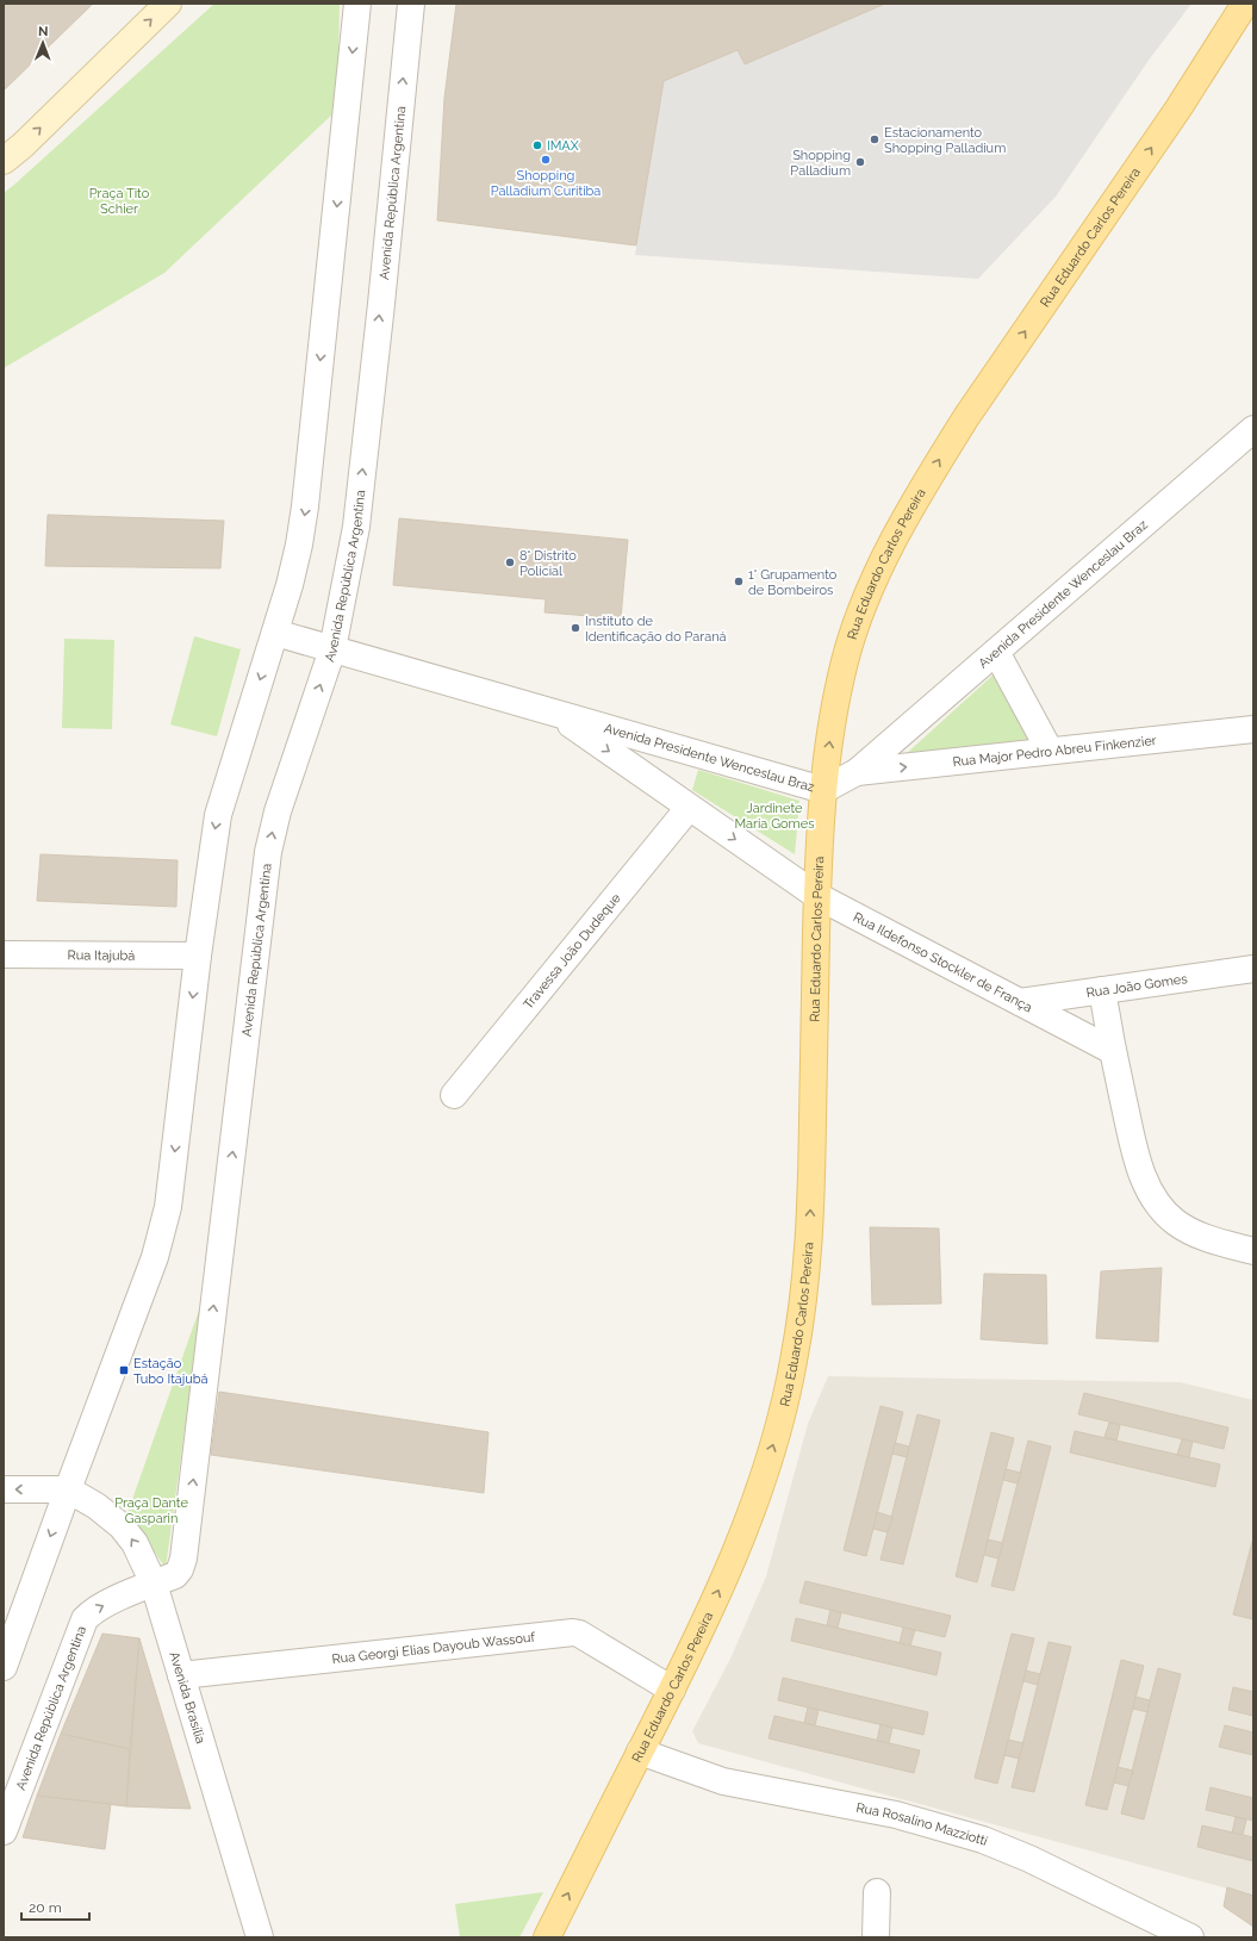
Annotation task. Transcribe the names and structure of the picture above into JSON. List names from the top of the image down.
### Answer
{
  "streets": {
    "main road": ["Rua Eduardo Carlos Pereira"],
    "street": [
      "Avenida República Argentina",
      "Avenida Presidente Wenceslau Braz",
      "Rua Major Pedro Abreu Finkenzier",
      "Travessa João Dudeque",
      "Rua Itajubá",
      "Rua Ildefonso Stockler de França",
      "Rua João Gomes",
      "Rua Georgi Elias Dayoub Wassouf",
      "Avenida Brasília",
      "Rua Rosalino Mazziotti"
    ]
  },
  "crossings": [
    ["Avenida República Argentina", "Avenida Presidente Wenceslau Braz"],
    ["Avenida República Argentina", "Avenida Brasília"],
    ["Rua Eduardo Carlos Pereira", "Avenida Presidente Wenceslau Braz"],
    ["Rua Eduardo Carlos Pereira", "Rua Ildefonso Stockler de França"],
    ["Rua Eduardo Carlos Pereira", "Rua Georgi Elias Dayoub Wassouf"],
    ["Rua Eduardo Carlos Pereira", "Rua Rosalino Mazziotti"],
    ["Avenida Presidente Wenceslau Braz", "Rua Major Pedro Abreu Finkenzier"],
    ["Avenida Presidente Wenceslau Braz", "Rua Ildefonso Stockler de França"],
    ["Travessa João Dudeque", "Rua Ildefonso Stockler de França"],
    ["Rua Ildefonso Stockler de França", "Rua João Gomes"],
    ["Rua Georgi Elias Dayoub Wassouf", "Avenida Brasília"]
  ],
  "one_way": ["Rua Eduardo Carlos Pereira", "Rua Major Pedro Abreu Finkenzier", "Rua Ildefonso Stockler de França"],
  "parks": ["Praça Tito Schier", "Jardinete Maria Gomes", "Praça Dante Gasparin"],
  "places": {
    "other": [
      "Estacionamento Shopping Palladium",
      "IMAX",
      "Shopping Palladium Curitiba",
      "Shopping Palladium",
      "8° Distrito Policial",
      "1° Grupamento de Bombeiros",
      "Instituto de Identificação do Paraná"
    ],
    "transit": ["Estação Tubo Itajubá"]
  },
  "scale_bar": "20 m",
  "north": "top"
}
